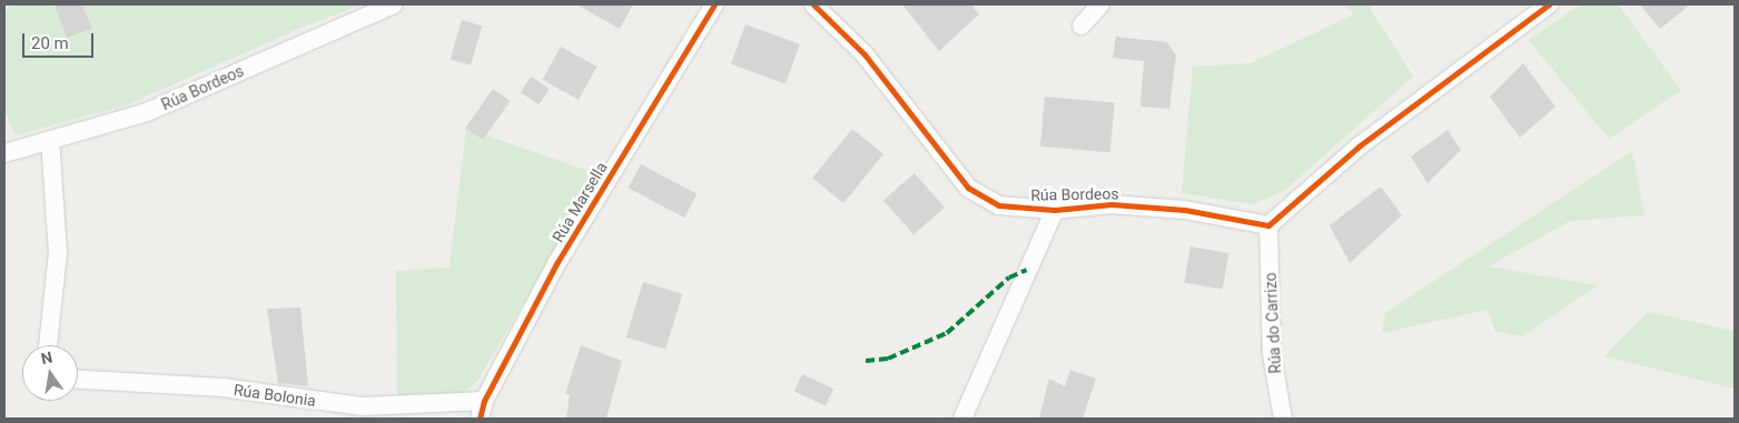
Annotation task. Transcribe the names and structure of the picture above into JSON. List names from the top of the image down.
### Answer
{
  "streets": {
    "street": [
      "Rúa Bordeos",
      "Rúa Marsella",
      "Rúa do Carrizo",
      "Rúa Bolonia"
    ]
  },
  "crossings": [
    ["Rúa Bordeos", "Rúa do Carrizo"],
    ["Rúa Marsella", "Rúa Bolonia"]
  ],
  "scale_bar": "20 m",
  "north": "top"
}
